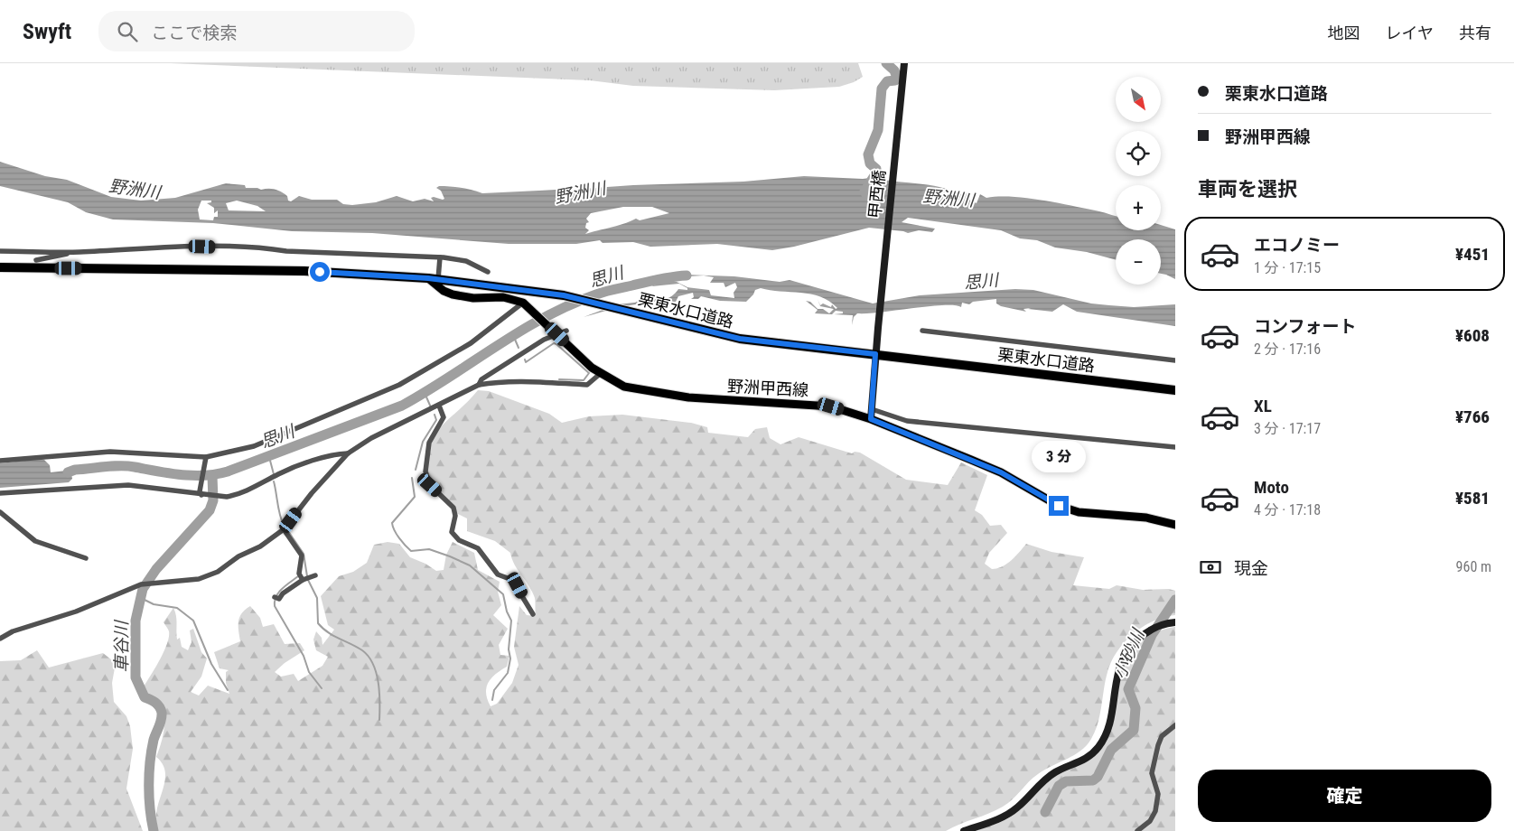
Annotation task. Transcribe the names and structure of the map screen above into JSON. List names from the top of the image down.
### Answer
{
  "streets": {
    "highway": ["栗東水口道路"],
    "main road": ["野洲甲西線"],
    "street": ["甲西橋"]
  },
  "crossings": [
    ["甲西橋", "栗東水口道路"],
    ["甲西橋", "野洲甲西線"]
  ],
  "water": [
    "野洲川",
    "思川",
    "車谷川",
    "小砂川"
  ],
  "north": "bottom right",
  "page": {
    "header": "Swyft",
    "search": "ここで検索",
    "nav": ["地図", "レイヤ", "共有"],
    "banner": ["栗東水口道路", "野洲甲西線"],
    "map_buttons": ["+", "−"],
    "heading": "車両を選択",
    "list": [
      {
        "name": "エコノミー",
        "note": "1 分 · 17:15",
        "value": "¥451"
      },
      {
        "name": "コンフォート",
        "note": "2 分 · 17:16",
        "value": "¥608"
      },
      {
        "name": "XL",
        "note": "3 分 · 17:17",
        "value": "¥766"
      },
      {
        "name": "Moto",
        "note": "4 分 · 17:18",
        "value": "¥581"
      }
    ],
    "bubble": "3 分",
    "pay": ["現金", "960 m"],
    "buttons": "確定"
  }
}
